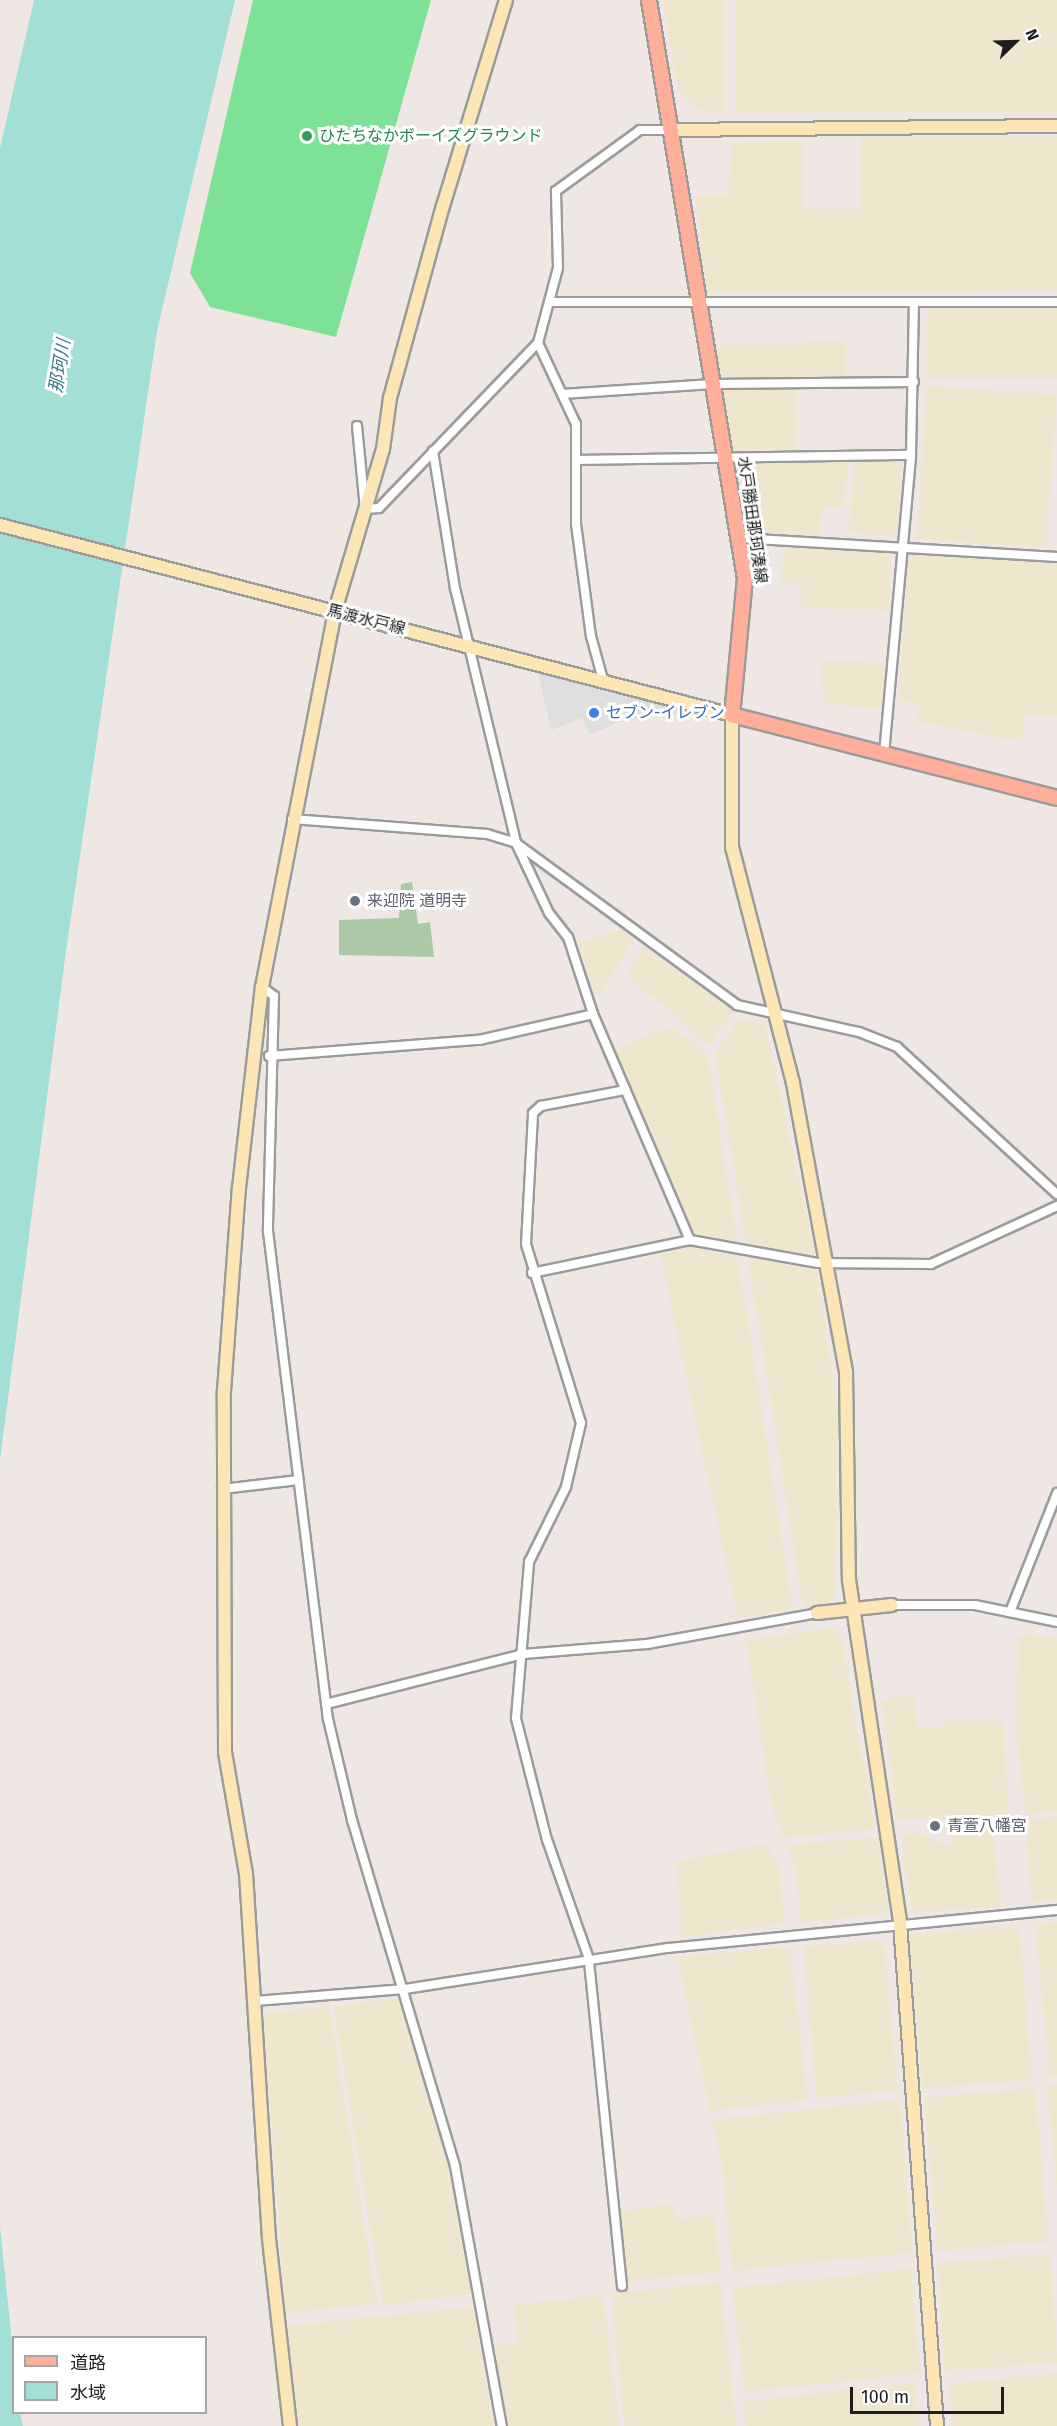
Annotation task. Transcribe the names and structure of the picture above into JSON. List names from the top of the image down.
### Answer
{
  "streets": {
    "main road": ["水戸勝田那珂湊線"],
    "street": ["馬渡水戸線"]
  },
  "crossings": [
    ["水戸勝田那珂湊線", "馬渡水戸線"]
  ],
  "water": ["那珂川"],
  "places": [
    "ひたちなかボーイズグラウンド",
    "セブン-イレブン",
    "来迎院 道明寺",
    "青萱八幡宮"
  ],
  "legend": ["道路", "水域"],
  "scale_bar": "100 m",
  "north": "top right"
}
